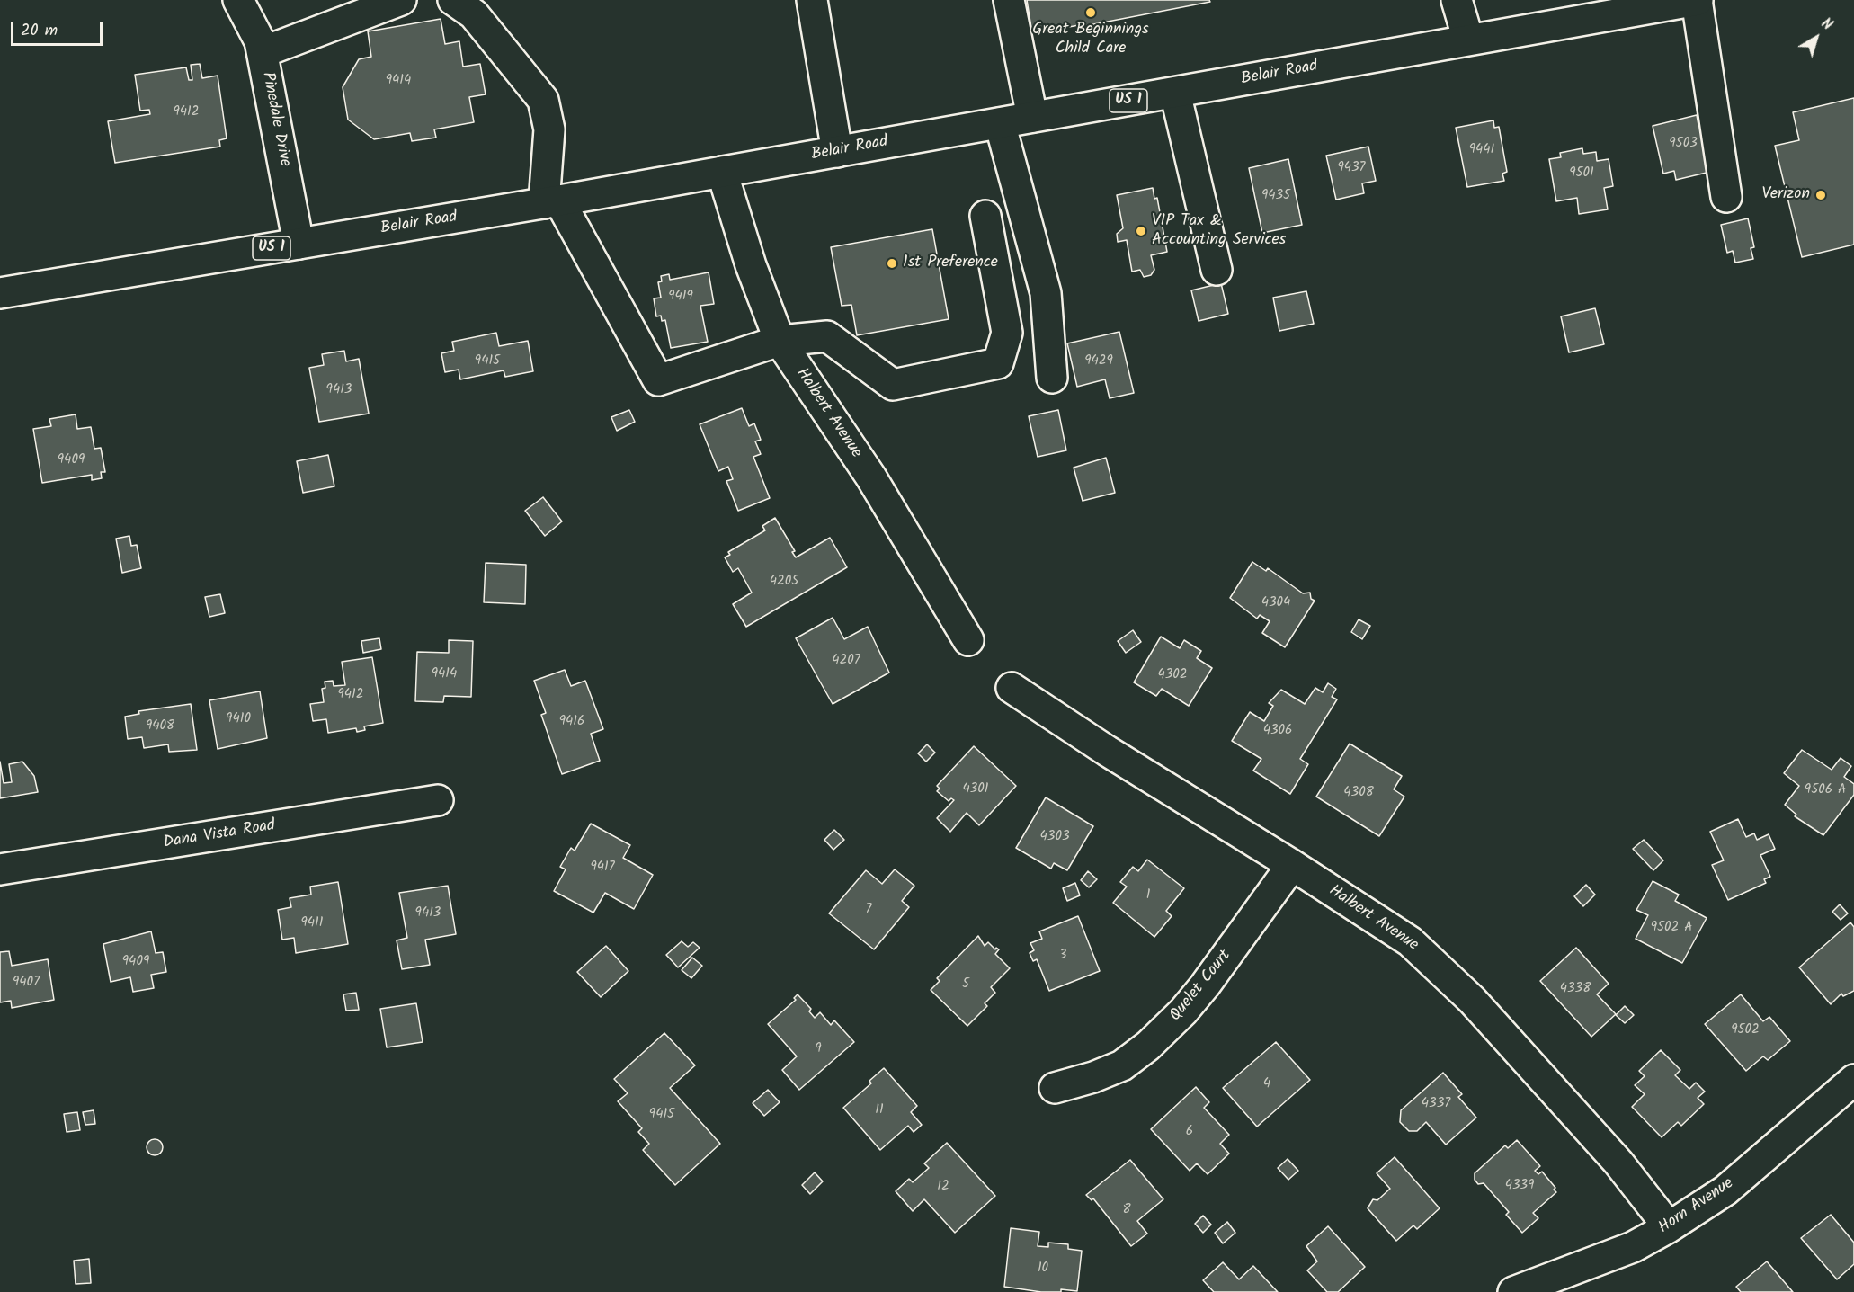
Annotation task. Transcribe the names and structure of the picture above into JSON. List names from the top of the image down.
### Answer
{
  "streets": {
    "main road": [
      "Belair Road",
      "US 1",
      "Pinedale Drive",
      "Halbert Avenue",
      "Dana Vista Road",
      "Quelet Court",
      "Horn Avenue"
    ]
  },
  "crossings": [
    ["Belair Road", "Pinedale Drive"],
    ["Belair Road", "Halbert Avenue"],
    ["Halbert Avenue", "Quelet Court"],
    ["Halbert Avenue", "Horn Avenue"]
  ],
  "places": [
    "Great Beginnings Child Care",
    "Verizon",
    "VIP Tax & Accounting Services",
    "1st Preference"
  ],
  "house_numbers": [
    "9414",
    "9412",
    "9503",
    "9441",
    "9437",
    "9501",
    "9435",
    "9419",
    "9415",
    "9429",
    "9413",
    "9409",
    "4205",
    "4304",
    "4207",
    "9414",
    "4302",
    "9412",
    "9410",
    "9416",
    "9408",
    "4306",
    "4301",
    "9506 A",
    "4308",
    "4303",
    "9417",
    "1",
    "7",
    "9413",
    "9411",
    "9502 A",
    "3",
    "9409",
    "9407",
    "5",
    "4338",
    "9502",
    "9",
    "4",
    "4337",
    "11",
    "9415",
    "6",
    "4339",
    "12",
    "8",
    "10"
  ],
  "scale_bar": "20 m",
  "north": "top right"
}
